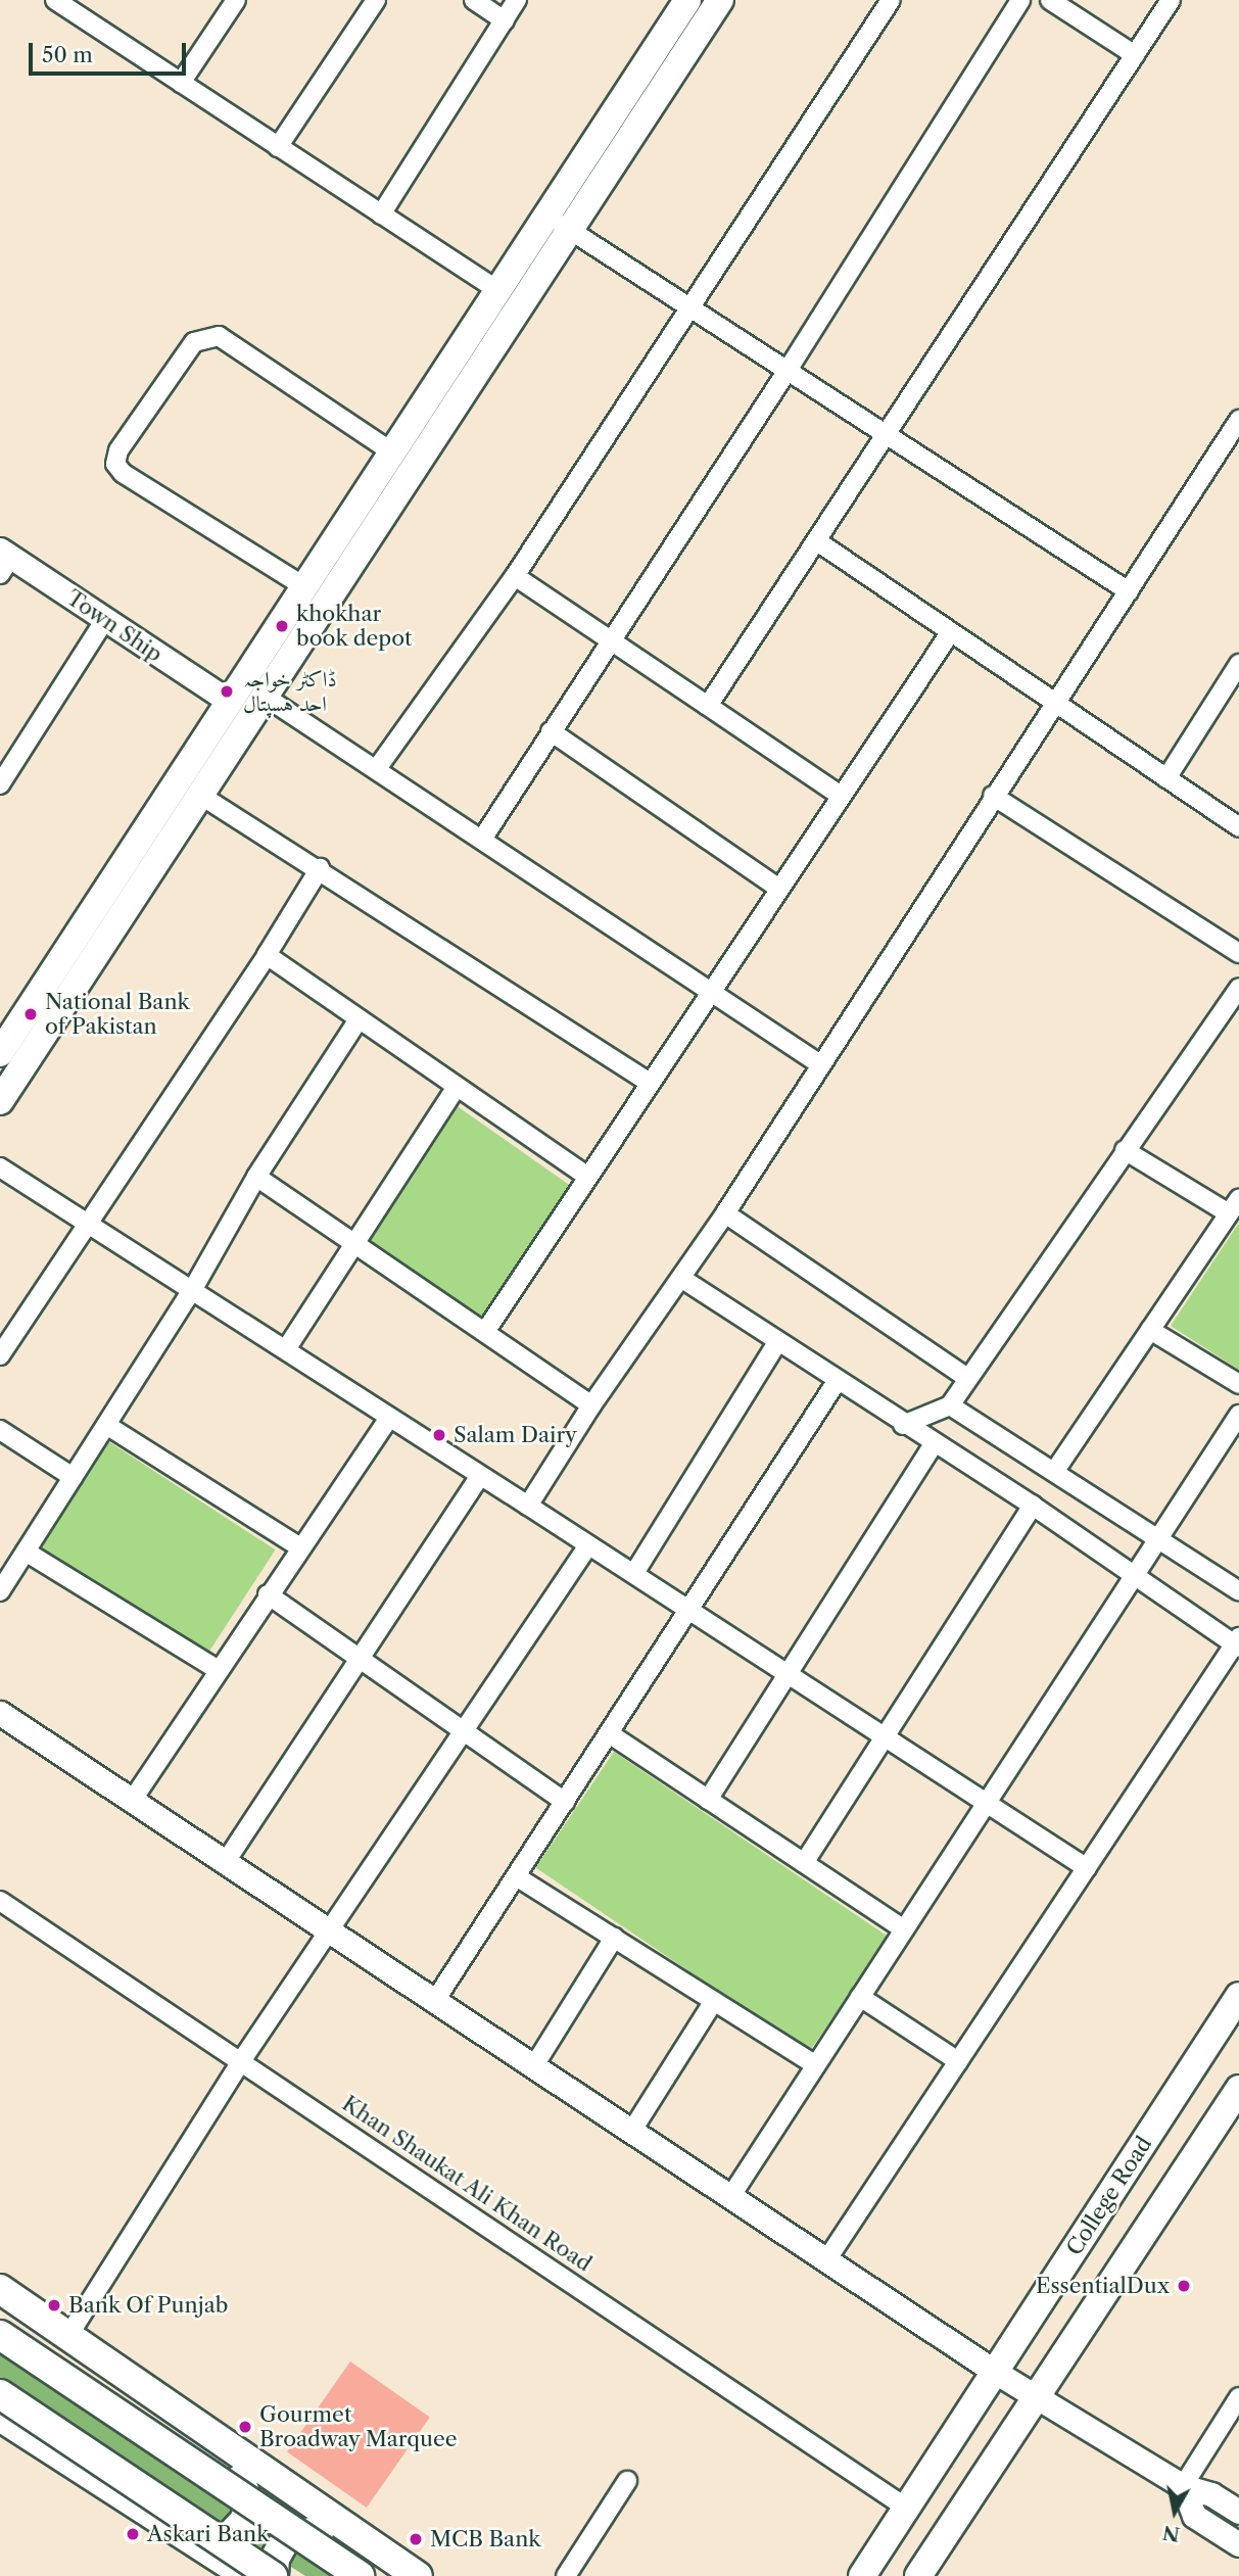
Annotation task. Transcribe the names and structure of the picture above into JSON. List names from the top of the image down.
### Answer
{
  "streets": {
    "main road": ["College Road"],
    "street": ["Town Ship", "Khan Shaukat Ali Khan Road"]
  },
  "crossings": [
    ["Khan Shaukat Ali Khan Road", "College Road"]
  ],
  "places": [
    "khokhar book depot",
    "ڈاکٹر خواجہ احد ہسپتال",
    "National Bank of Pakistan",
    "Salam Dairy",
    "EssentialDux",
    "Bank Of Punjab",
    "Gourmet Broadway Marquee",
    "Askari Bank",
    "MCB Bank"
  ],
  "scale_bar": "50 m",
  "north": "bottom"
}
